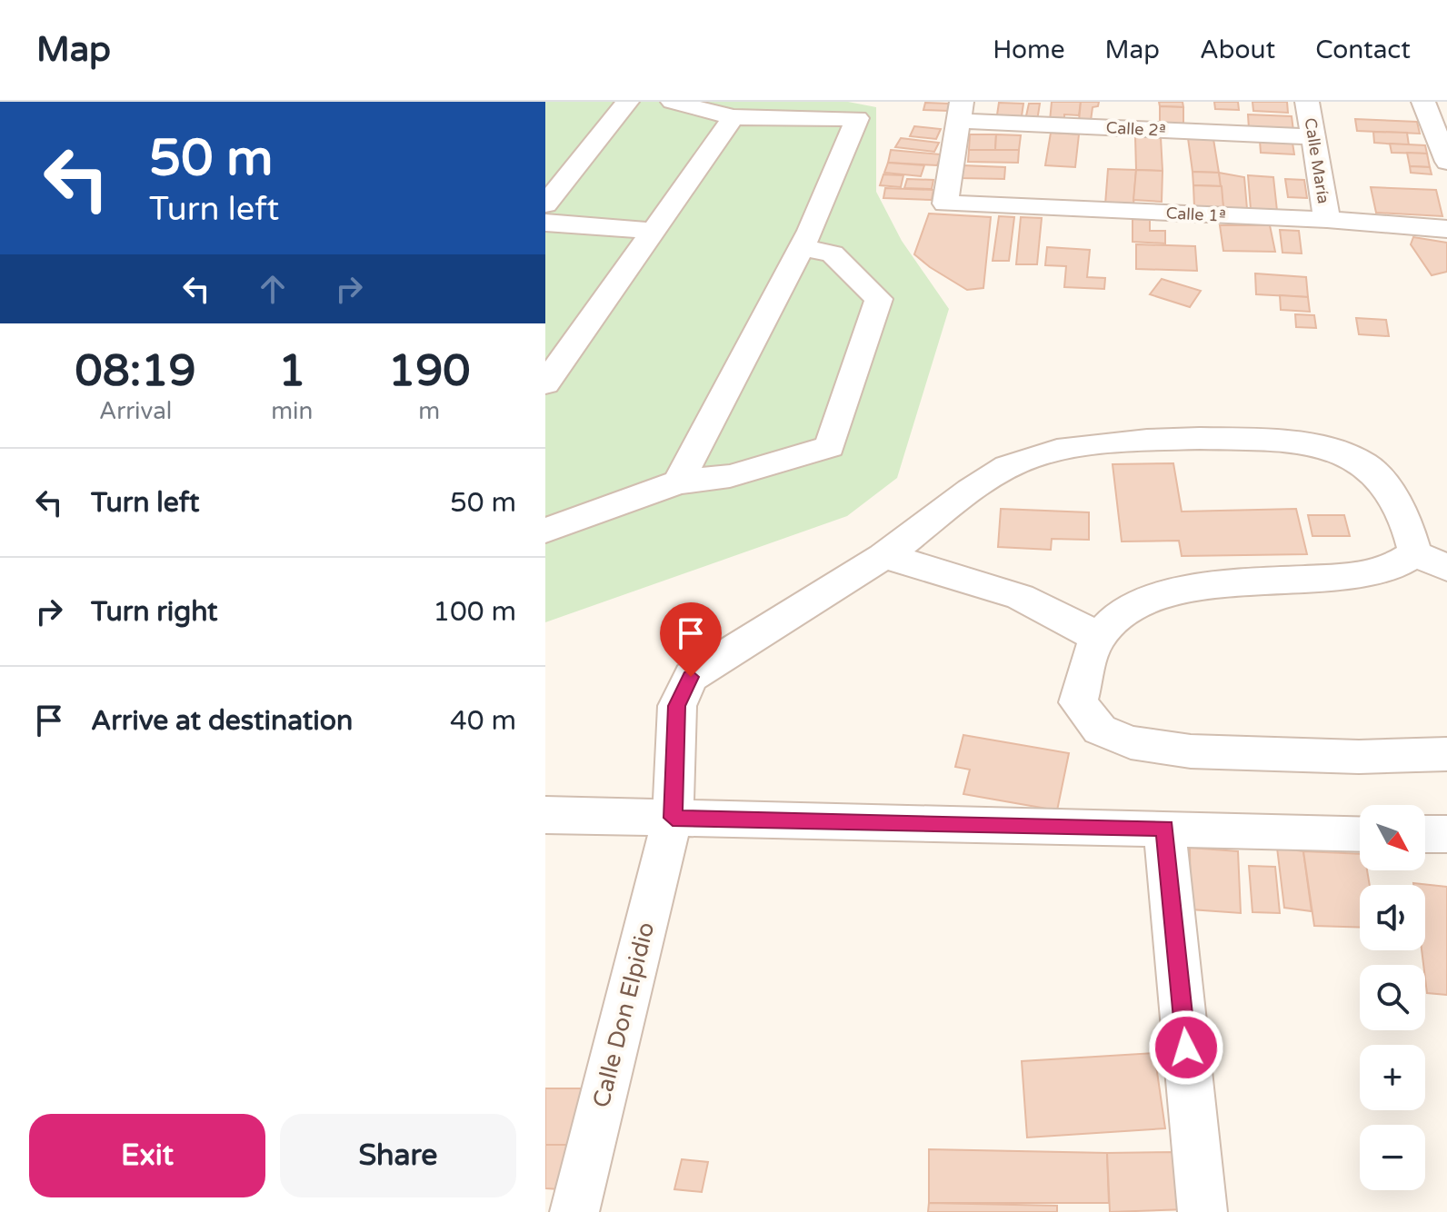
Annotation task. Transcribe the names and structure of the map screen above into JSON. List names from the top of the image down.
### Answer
{
  "streets": {
    "street": [
      "Calle 2ª",
      "Calle María",
      "Calle 1ª",
      "Calle Don Elpidio"
    ]
  },
  "crossings": [
    ["Calle 2ª", "Calle María"],
    ["Calle 2ª", "Calle 1ª"],
    ["Calle María", "Calle 1ª"]
  ],
  "north": "bottom right",
  "page": {
    "header": "Map",
    "nav": [
      "Home",
      "Map",
      "About",
      "Contact"
    ],
    "turn": ["50 m", "Turn left"],
    "eta": [
      "08:19",
      "Arrival",
      "1",
      "min",
      "190",
      "m"
    ],
    "list": [
      {
        "name": "Turn left",
        "value": "50 m"
      },
      {
        "name": "Turn right",
        "value": "100 m"
      },
      {
        "name": "Arrive at destination",
        "value": "40 m"
      }
    ],
    "map_buttons": ["+", "−"],
    "buttons": ["Exit", "Share"]
  }
}
